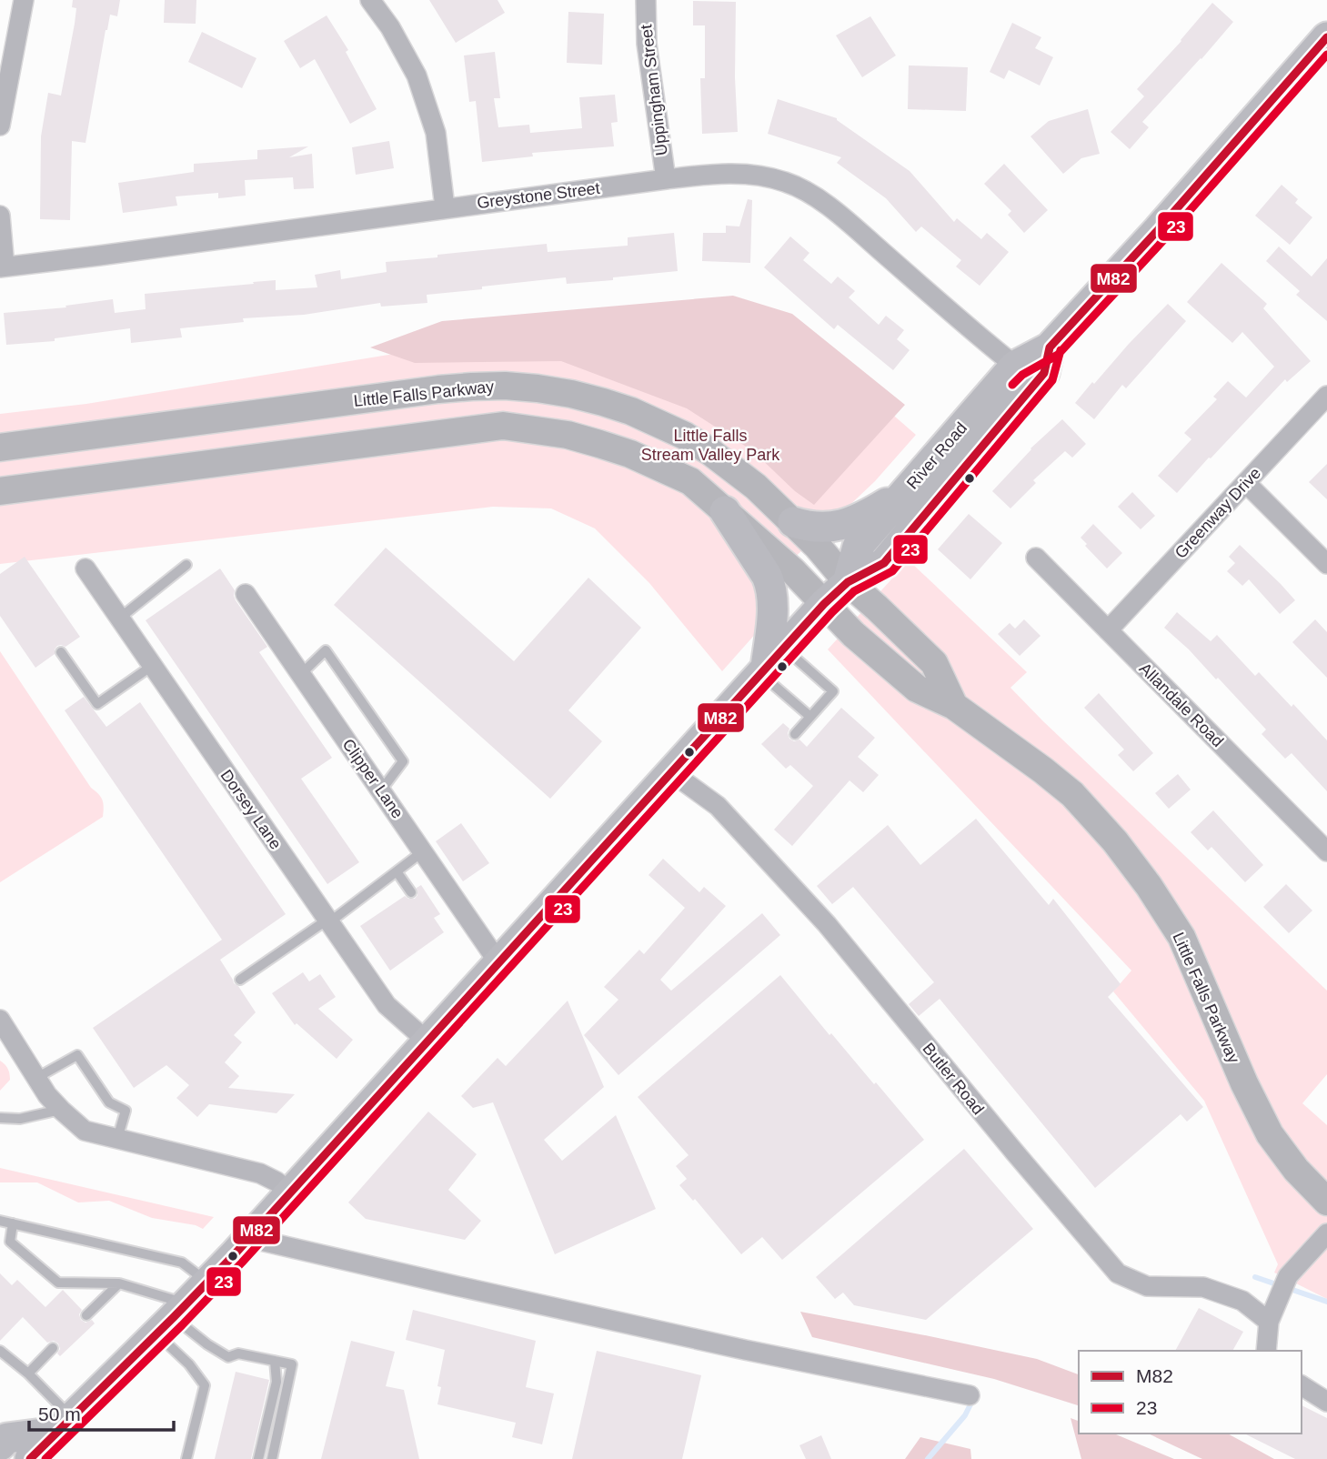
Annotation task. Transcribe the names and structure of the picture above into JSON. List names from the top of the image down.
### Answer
{
  "streets": {
    "main road": ["Little Falls Parkway", "River Road"],
    "street": [
      "Uppingham Street",
      "Greystone Street",
      "Greenway Drive",
      "Allandale Road",
      "Clipper Lane",
      "Dorsey Lane",
      "Butler Road"
    ]
  },
  "crossings": [
    ["Uppingham Street", "Greystone Street"],
    ["Greystone Street", "River Road"],
    ["Little Falls Parkway", "River Road"],
    ["River Road", "Clipper Lane"],
    ["River Road", "Dorsey Lane"],
    ["River Road", "Butler Road"],
    ["Greenway Drive", "Allandale Road"]
  ],
  "parks": ["Little Falls Stream Valley Park"],
  "lines": ["transit line M82", "transit line 23"],
  "legend": ["M82", "23"],
  "scale_bar": "50 m"
}
